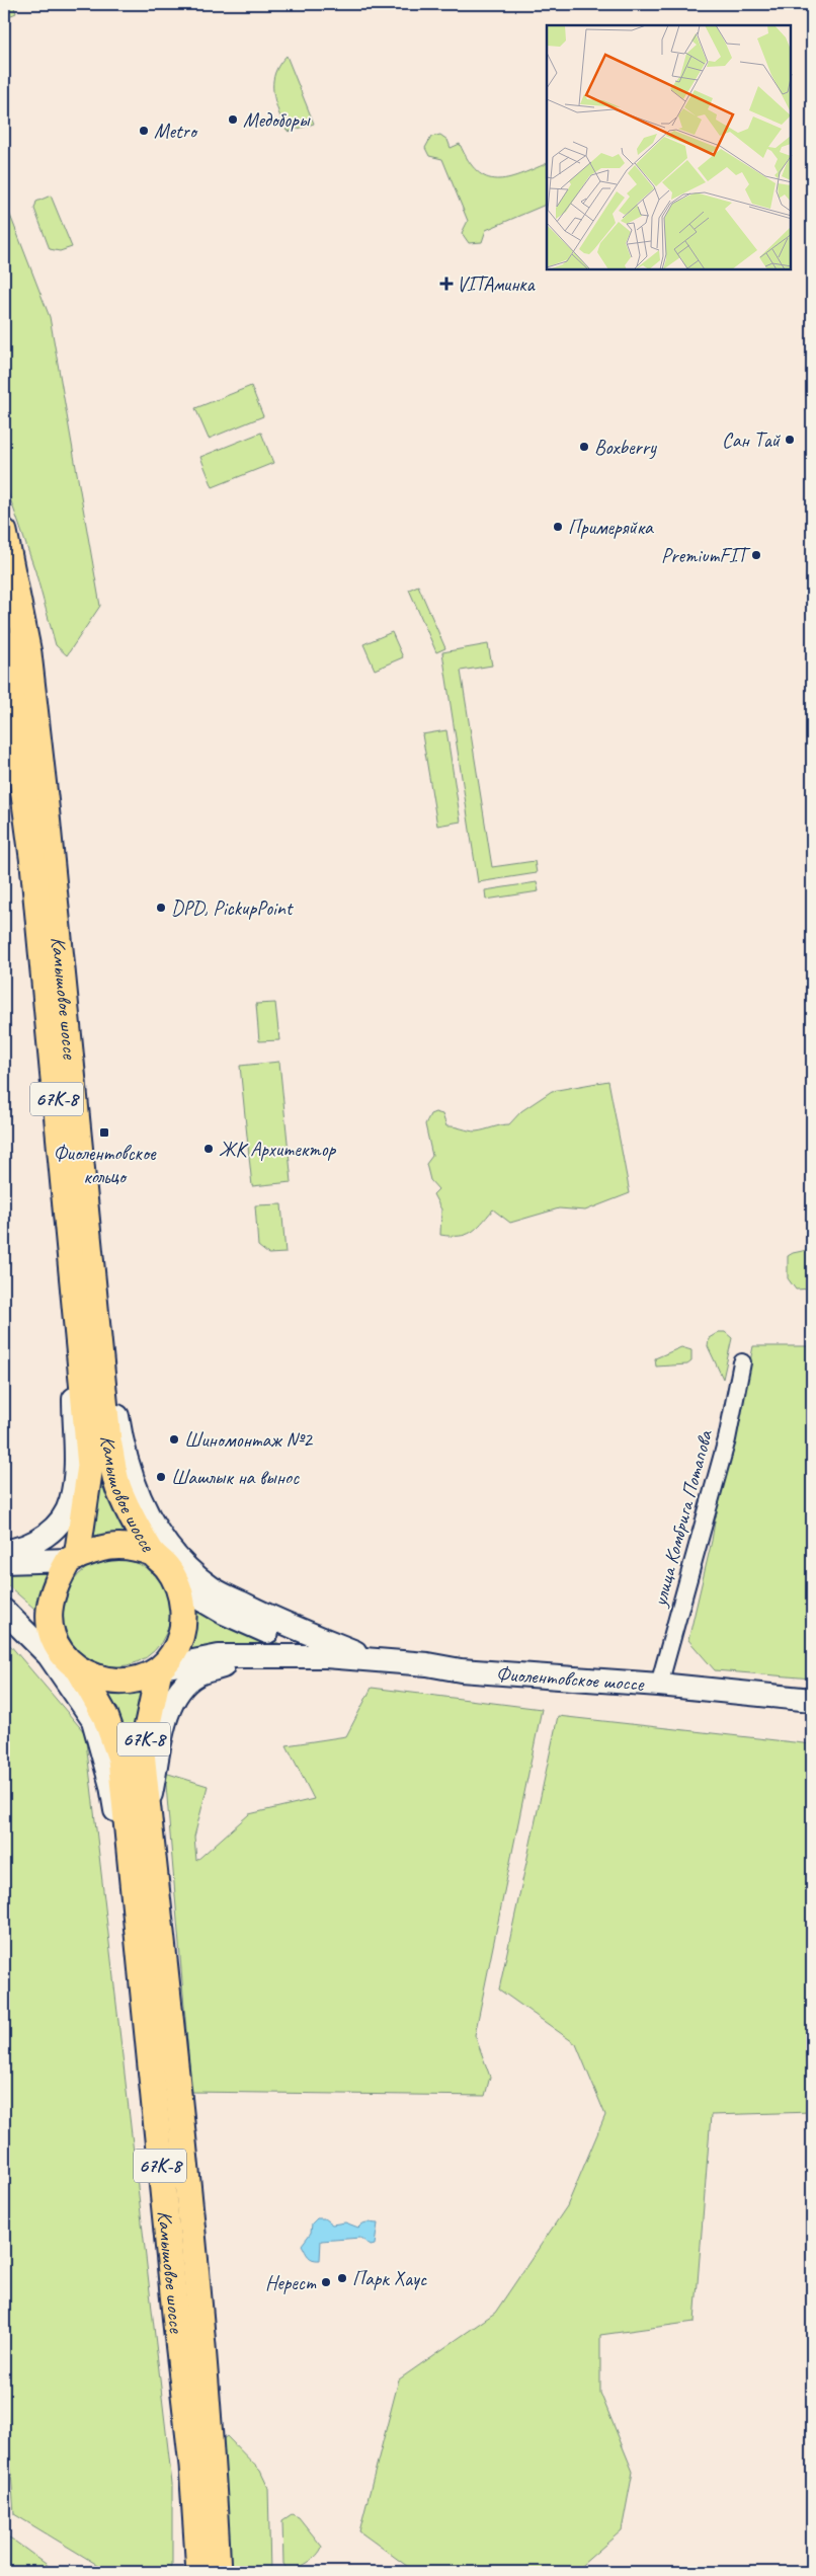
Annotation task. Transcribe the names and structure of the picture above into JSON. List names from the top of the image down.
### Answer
{
  "streets": {
    "main road": ["Камышовое шоссе", "67К-8", "Фиолентовское шоссе"],
    "street": ["улица Комбрига Потапова"]
  },
  "crossings": [
    ["Камышовое шоссе", "67К-8"],
    ["Камышовое шоссе", "Фиолентовское шоссе"],
    ["67К-8", "Фиолентовское шоссе"],
    ["улица Комбрига Потапова", "Фиолентовское шоссе"]
  ],
  "places": {
    "other": [
      "Медоборы",
      "Metro",
      "Сан Тай",
      "Boxberry",
      "Примеряйка",
      "PremiumFIT",
      "DPD, PickupPoint",
      "ЖК Архитектор",
      "Шиномонтаж №2",
      "Шашлык на вынос",
      "Парк Хаус",
      "Нерест"
    ],
    "health": ["VITAминка"],
    "transit": ["Фиолентовское кольцо"]
  }
}
